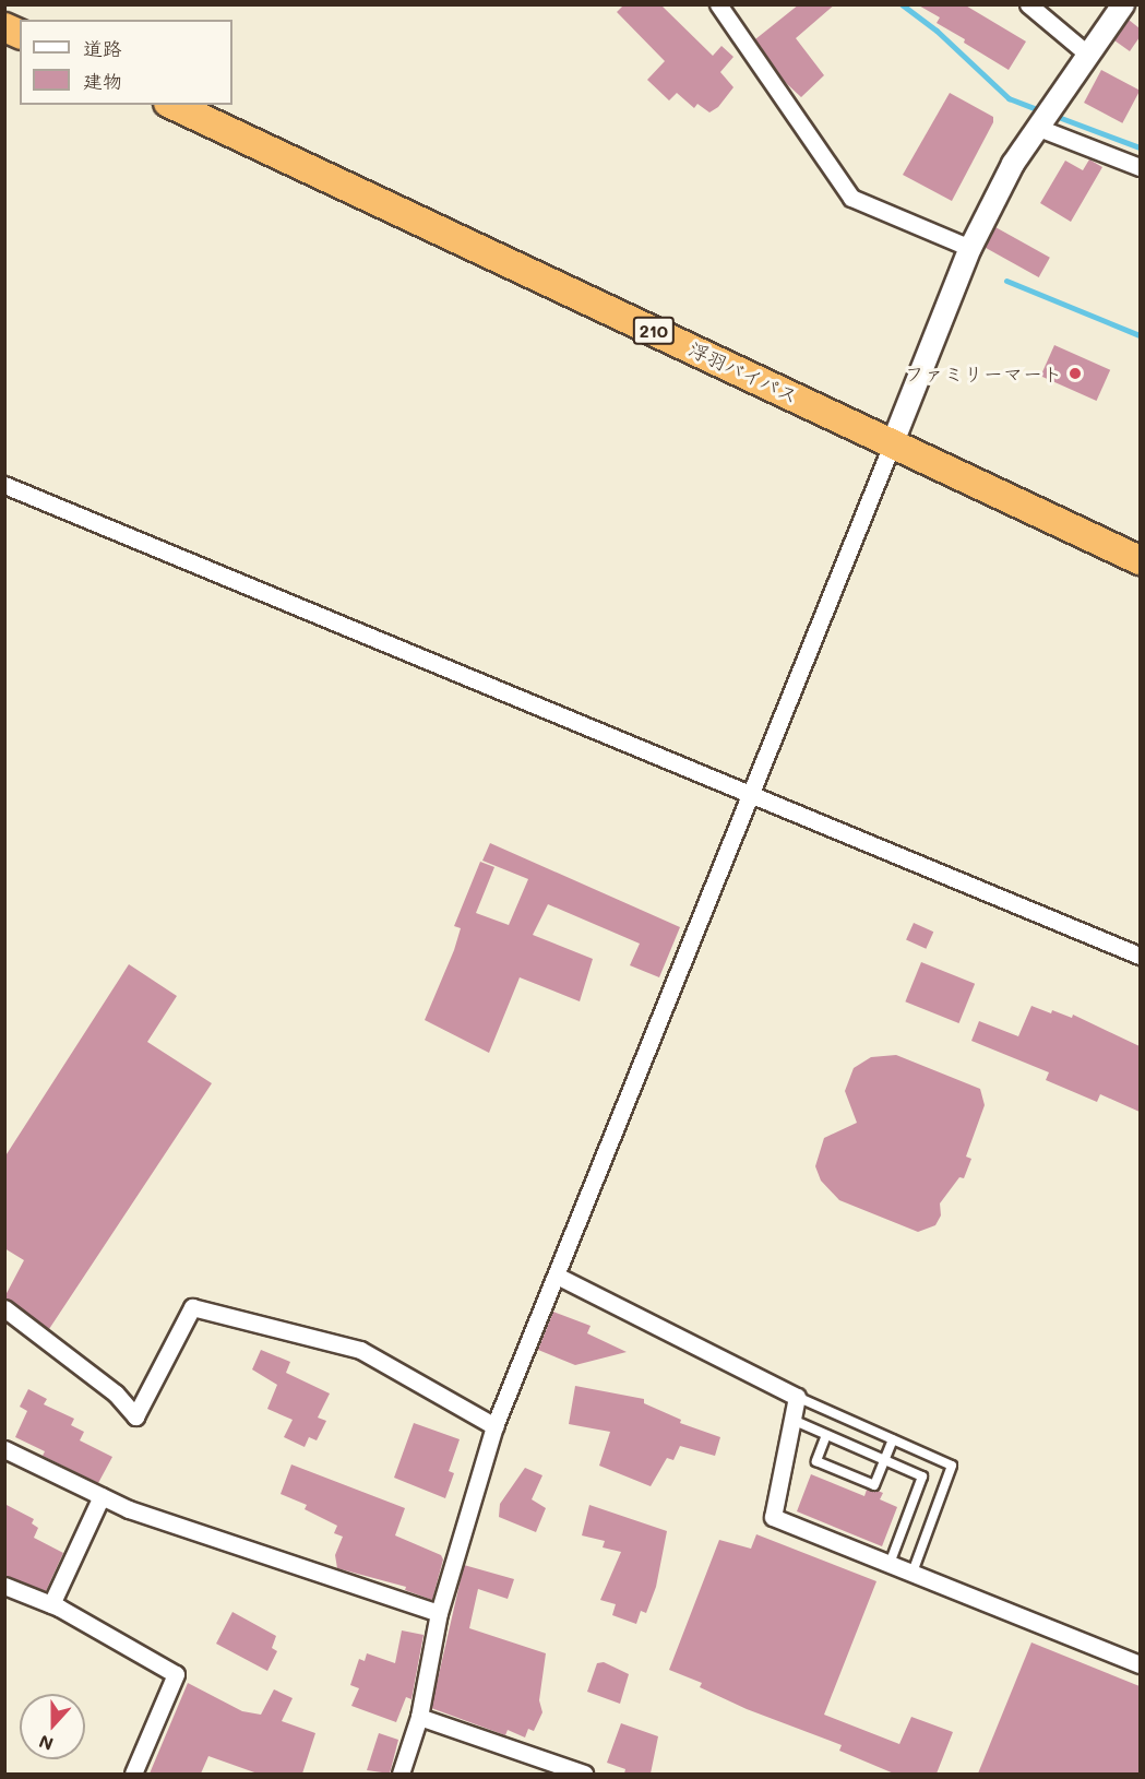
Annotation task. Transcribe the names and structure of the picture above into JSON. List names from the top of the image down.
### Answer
{
  "streets": {
    "highway": ["210", "浮羽バイパス"]
  },
  "places": ["ファミリーマート"],
  "legend": ["道路", "建物"],
  "north": "bottom"
}
